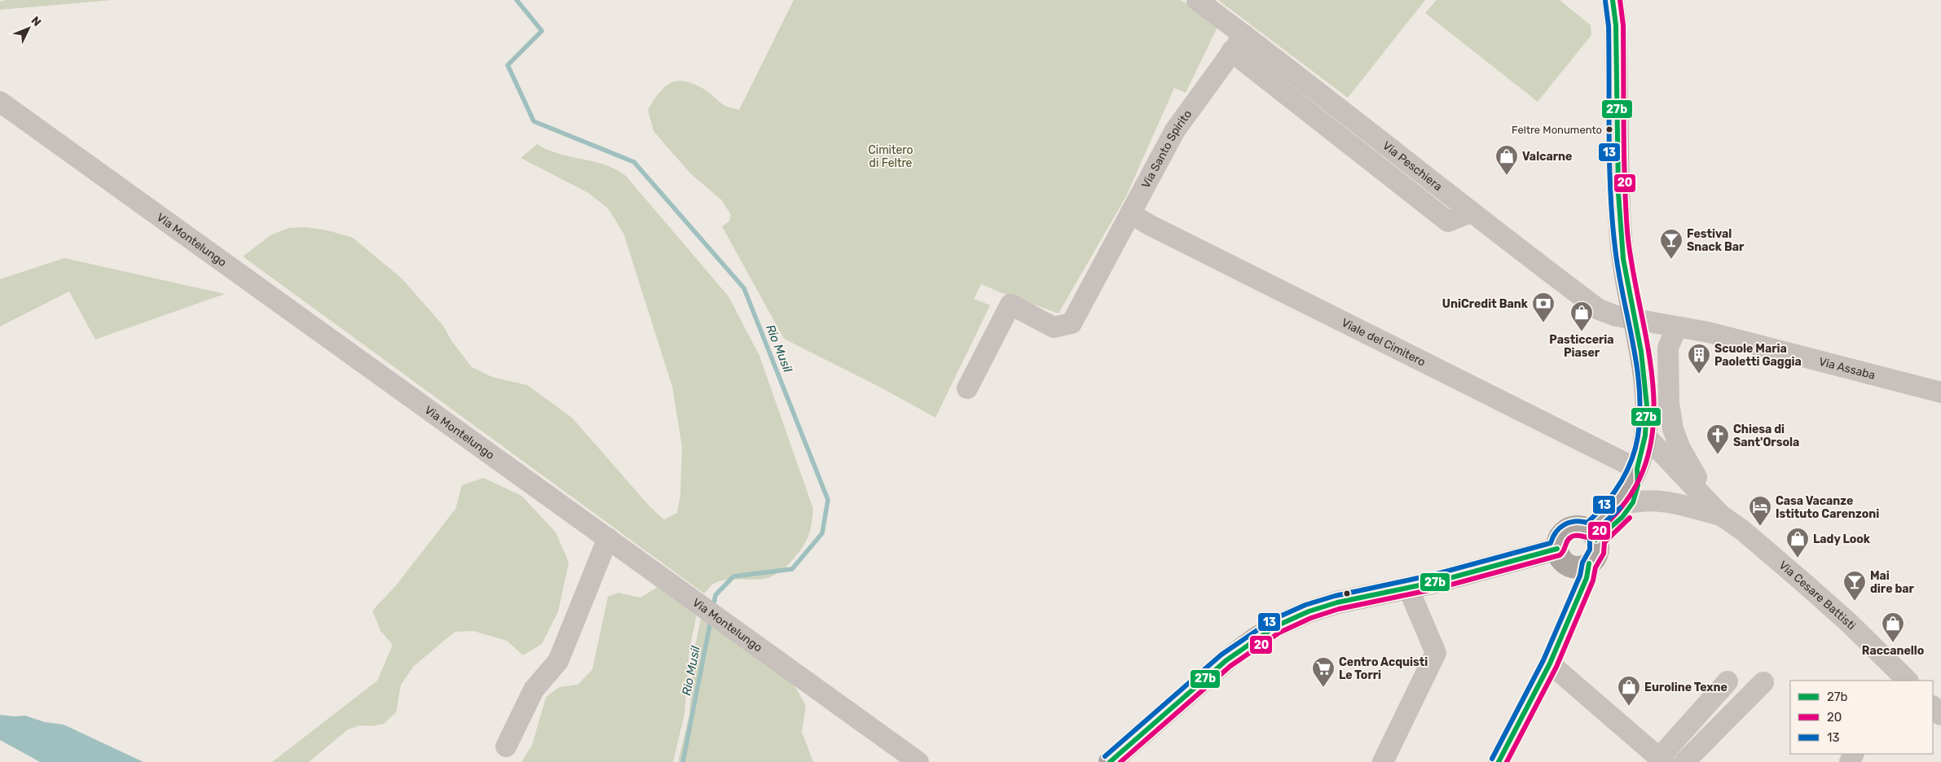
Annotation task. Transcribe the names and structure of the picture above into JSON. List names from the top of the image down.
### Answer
{
  "streets": {
    "street": [
      "Via Santo Spirito",
      "Via Peschiera",
      "Via Montelungo",
      "Viale del Cimitero",
      "Via Assaba",
      "Via Cesare Battisti"
    ]
  },
  "crossings": [
    ["Via Santo Spirito", "Via Peschiera"],
    ["Via Santo Spirito", "Viale del Cimitero"],
    ["Via Peschiera", "Via Assaba"],
    ["Via Assaba", "Via Cesare Battisti"]
  ],
  "water": ["Rio Musil"],
  "parks": ["Cimitero di Feltre"],
  "places": {
    "other": ["Feltre Monumento"],
    "shop": [
      "Valcarne",
      "Pasticceria Piaser",
      "Lady Look",
      "Raccanello",
      "Euroline Texne"
    ],
    "bar": ["Festival Snack Bar", "Mai dire bar"],
    "bank": ["UniCredit Bank"],
    "building": ["Scuole Maria Paoletti Gaggia"],
    "church": ["Chiesa di Sant'Orsola"],
    "hotel": ["Casa Vacanze Istituto Carenzoni"],
    "supermarket": ["Centro Acquisti Le Torri"]
  },
  "lines": ["transit line 27b", "transit line 20", "transit line 13"],
  "legend": ["27b", "20", "13"],
  "north": "top right"
}
